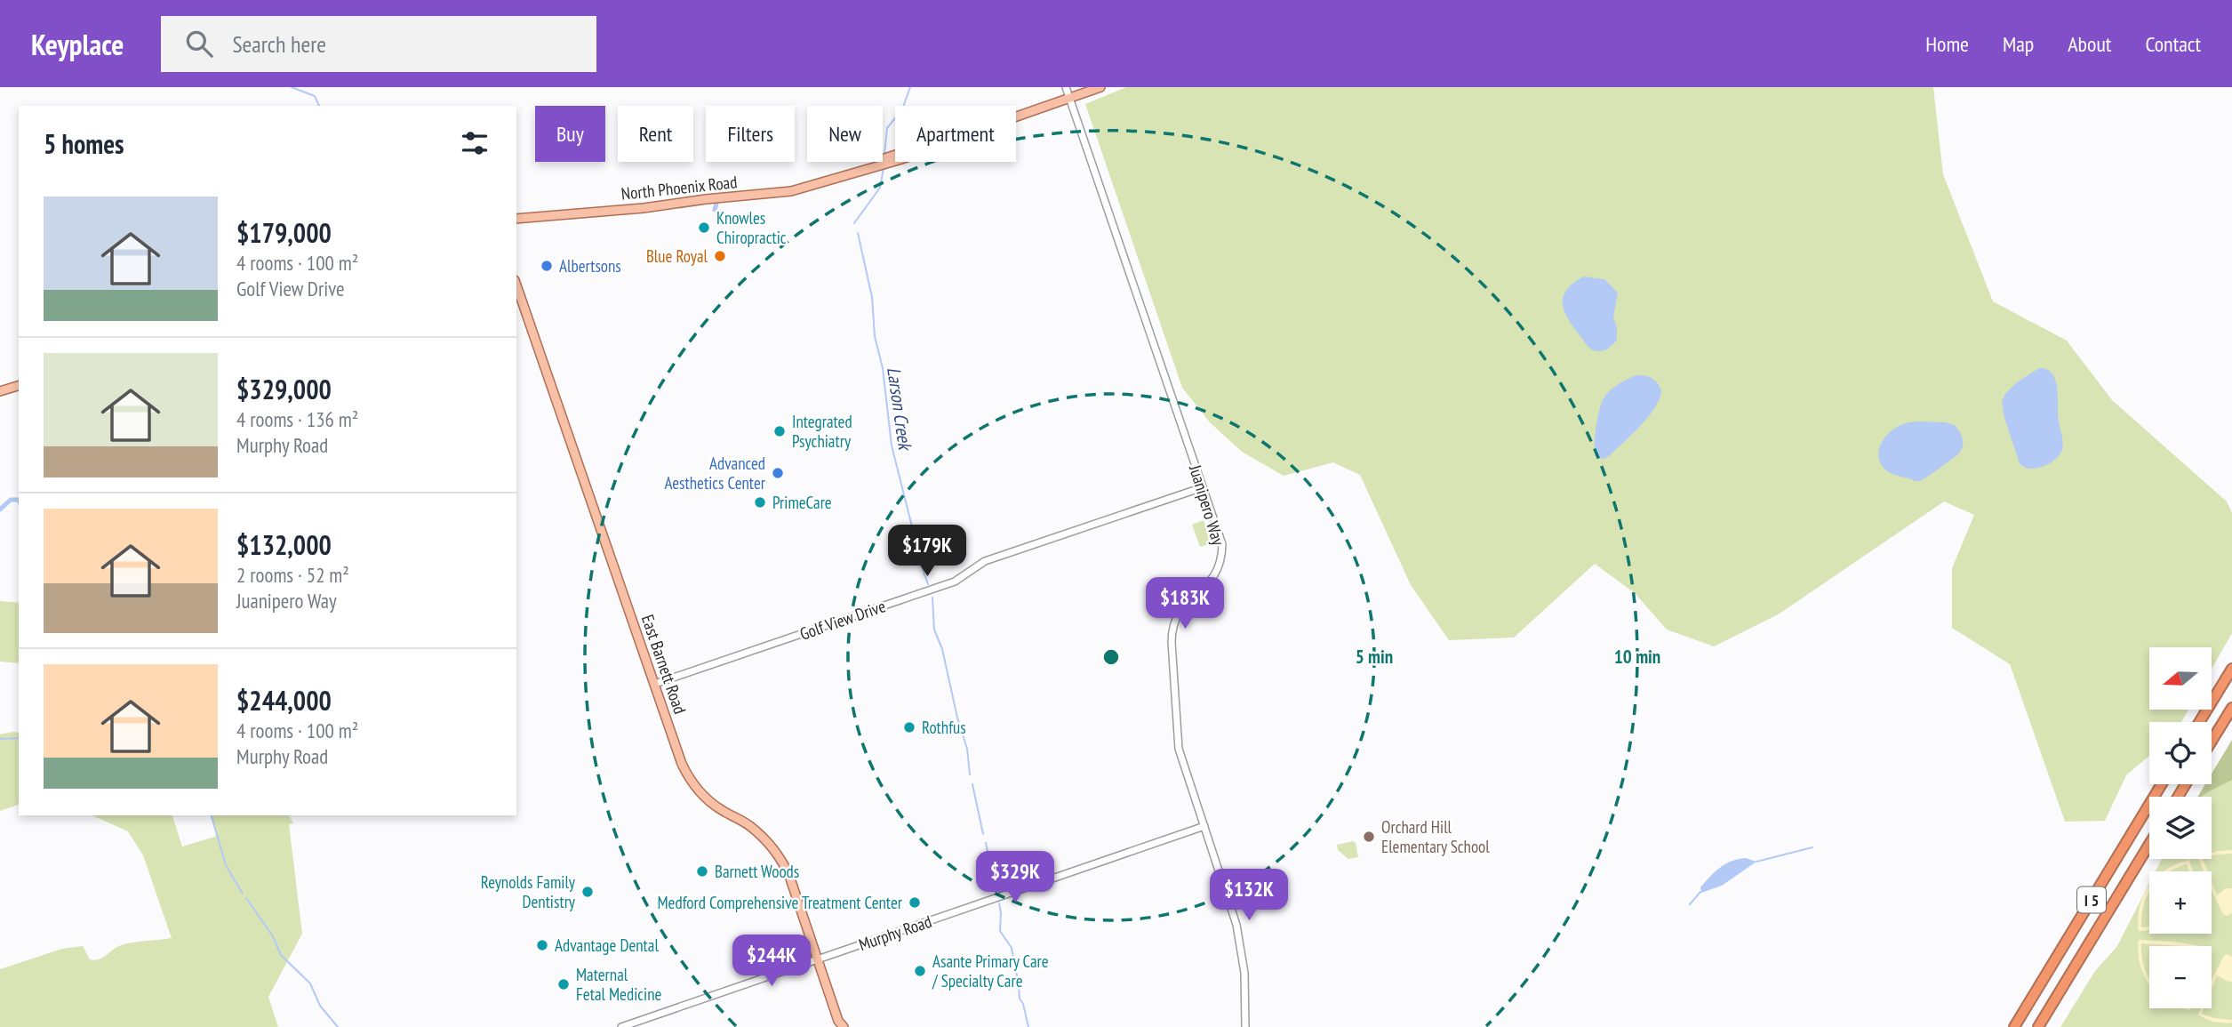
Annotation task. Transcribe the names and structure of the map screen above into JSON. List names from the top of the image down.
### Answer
{
  "streets": {
    "highway": ["I 5"],
    "main road": ["North Phoenix Road", "East Barnett Road"],
    "street": ["Juanipero Way", "Golf View Drive", "Murphy Road"]
  },
  "crossings": [
    ["North Phoenix Road", "Juanipero Way"],
    ["Juanipero Way", "Golf View Drive"],
    ["Juanipero Way", "Murphy Road"],
    ["Golf View Drive", "East Barnett Road"],
    ["East Barnett Road", "Murphy Road"]
  ],
  "water": ["Larson Creek"],
  "places": [
    "Knowles Chiropractic",
    "Blue Royal",
    "Albertsons",
    "Integrated Psychiatry",
    "Advanced Aesthetics Center",
    "PrimeCare",
    "Rothfus",
    "Orchard Hill Elementary School",
    "Barnett Woods",
    "Reynolds Family Dentistry",
    "Medford Comprehensive Treatment Center",
    "Advantage Dental",
    "Asante Primary Care / Specialty Care",
    "Maternal Fetal Medicine"
  ],
  "north": "left",
  "page": {
    "header": "Keyplace",
    "search": "Search here",
    "nav": [
      "Home",
      "Map",
      "About",
      "Contact"
    ],
    "chip": [
      "Buy",
      "Rent",
      "Filters",
      "New",
      "Apartment"
    ],
    "heading": "5 homes",
    "list": [
      {
        "name": "$179,000",
        "note": "4 rooms · 100 m² · Golf View Drive"
      },
      {
        "name": "$329,000",
        "note": "4 rooms · 136 m² · Murphy Road"
      },
      {
        "name": "$132,000",
        "note": "2 rooms · 52 m² · Juanipero Way"
      },
      {
        "name": "$244,000",
        "note": "4 rooms · 100 m² · Murphy Road"
      }
    ],
    "price": [
      "$179K",
      "$183K",
      "$329K",
      "$132K",
      "$244K"
    ],
    "map_buttons": ["+", "−"]
  },
  "rings": ["5 min", "10 min"]
}
